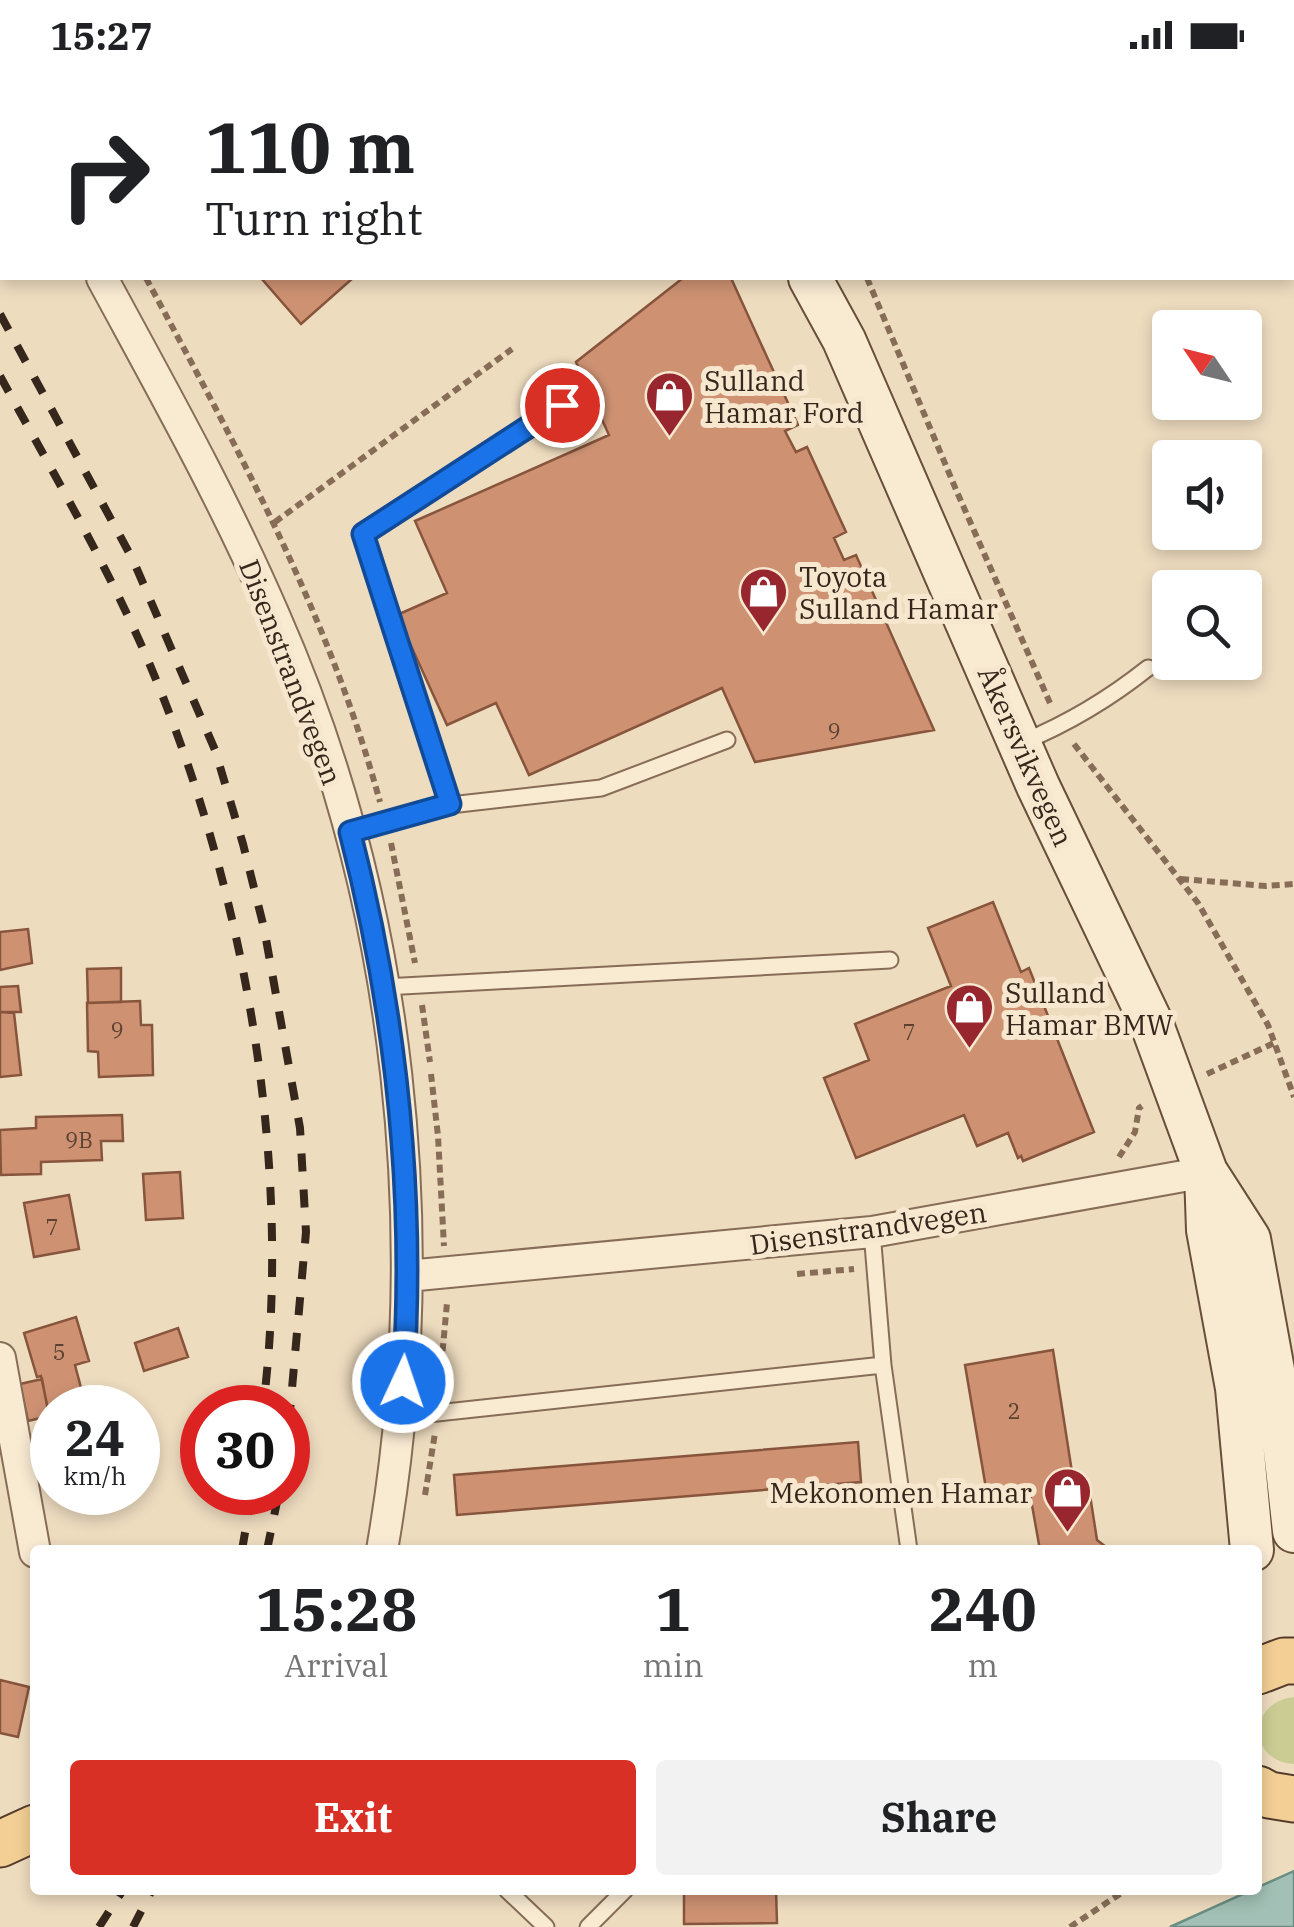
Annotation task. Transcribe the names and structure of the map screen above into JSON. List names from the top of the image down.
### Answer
{
  "streets": {
    "street": ["Disenstrandvegen", "Åkersvikvegen"]
  },
  "crossings": [
    ["Disenstrandvegen", "Åkersvikvegen"]
  ],
  "places": {
    "shop": [
      "Sulland Hamar Ford",
      "Toyota Sulland Hamar",
      "Sulland Hamar BMW",
      "Mekonomen Hamar"
    ]
  },
  "house_numbers": [
    "9",
    "9",
    "7",
    "9B",
    "7",
    "5",
    "2"
  ],
  "north": "top left",
  "page": {
    "status": "15:27",
    "turn": ["110 m", "Turn right"],
    "speed": "24 km/h",
    "limit": "30",
    "eta": [
      "15:28",
      "Arrival",
      "1",
      "min",
      "240",
      "m"
    ],
    "buttons": ["Exit", "Share"]
  }
}
